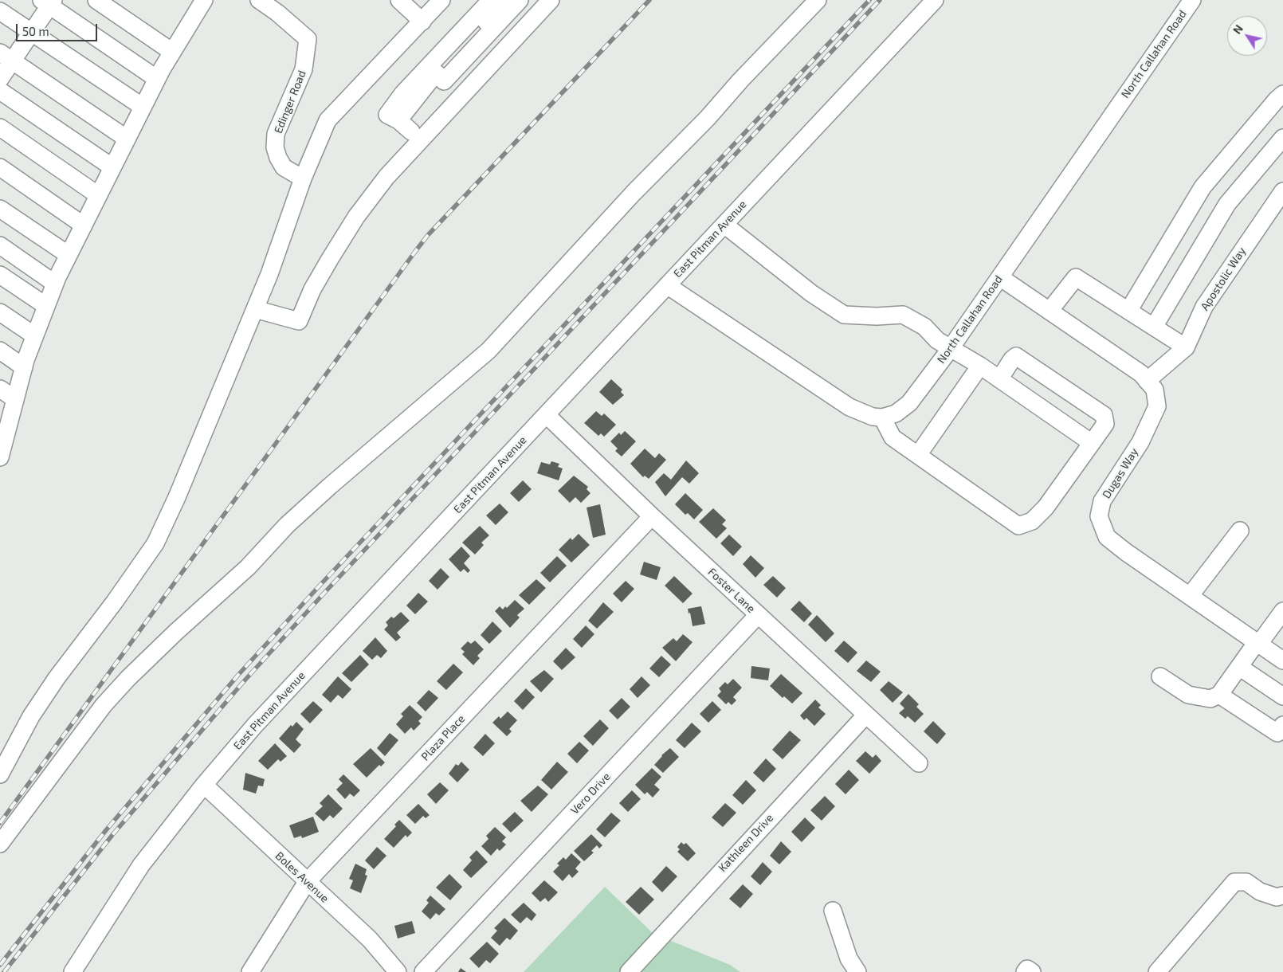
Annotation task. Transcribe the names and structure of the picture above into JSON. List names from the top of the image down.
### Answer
{
  "streets": {
    "street": [
      "North Callahan Road",
      "Edinger Road",
      "East Pitman Avenue",
      "Apostolic Way",
      "Dugas Way",
      "Foster Lane",
      "Plaza Place",
      "Vero Drive",
      "Kathleen Drive",
      "Boles Avenue"
    ]
  },
  "crossings": [
    ["North Callahan Road", "Dugas Way"],
    ["East Pitman Avenue", "Foster Lane"],
    ["East Pitman Avenue", "Boles Avenue"],
    ["Apostolic Way", "Dugas Way"],
    ["Foster Lane", "Plaza Place"],
    ["Foster Lane", "Vero Drive"],
    ["Foster Lane", "Kathleen Drive"],
    ["Plaza Place", "Boles Avenue"]
  ],
  "scale_bar": "50 m",
  "north": "top left"
}
